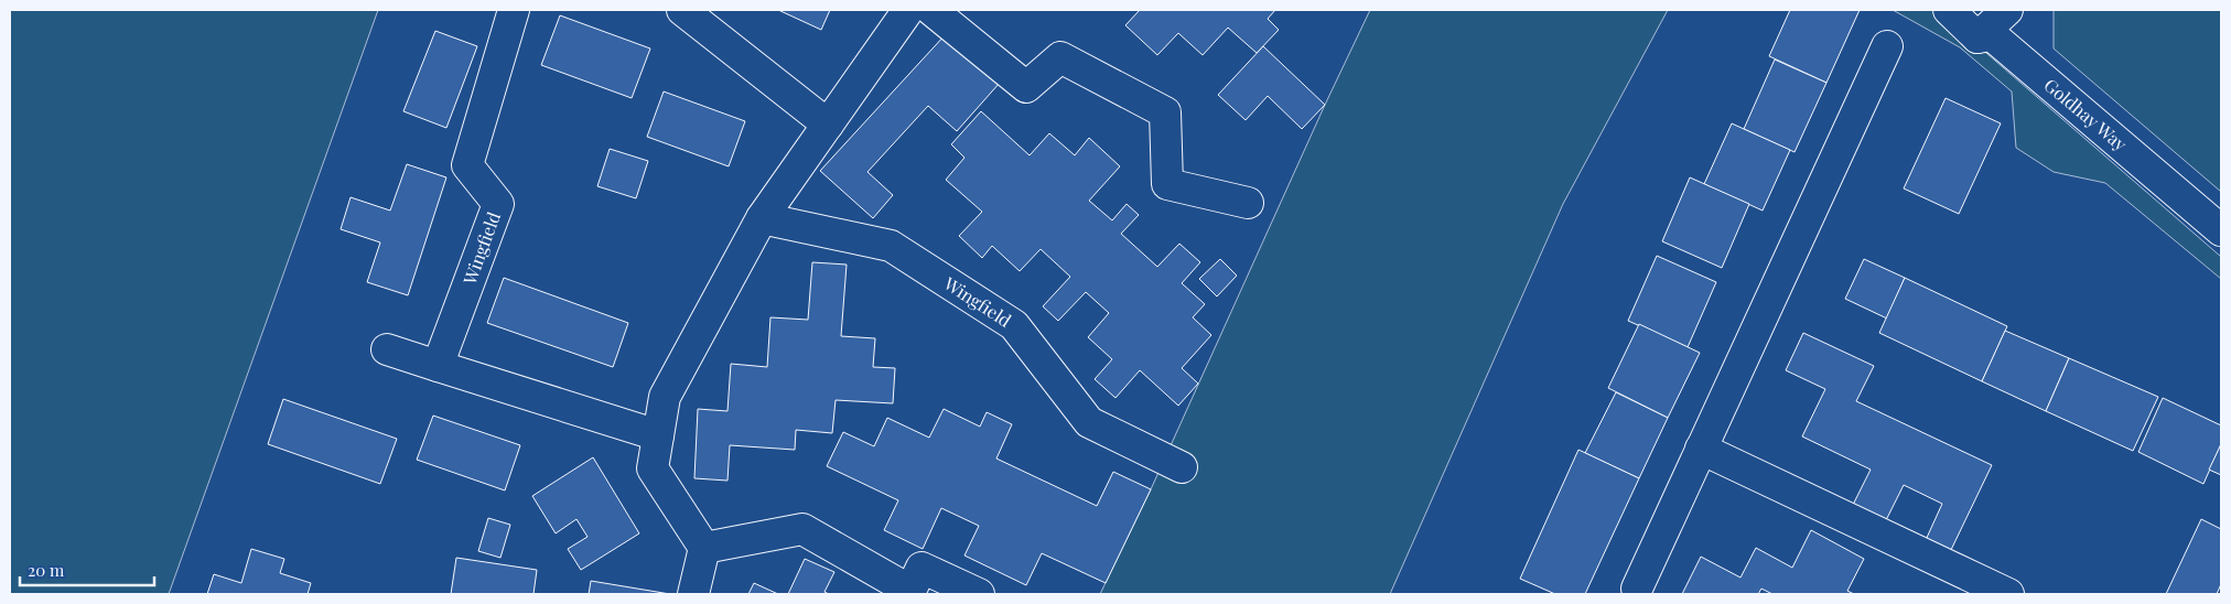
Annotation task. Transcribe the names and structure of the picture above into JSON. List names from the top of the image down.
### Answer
{
  "streets": {
    "street": ["Goldhay Way", "Wingfield"]
  },
  "scale_bar": "20 m"
}
